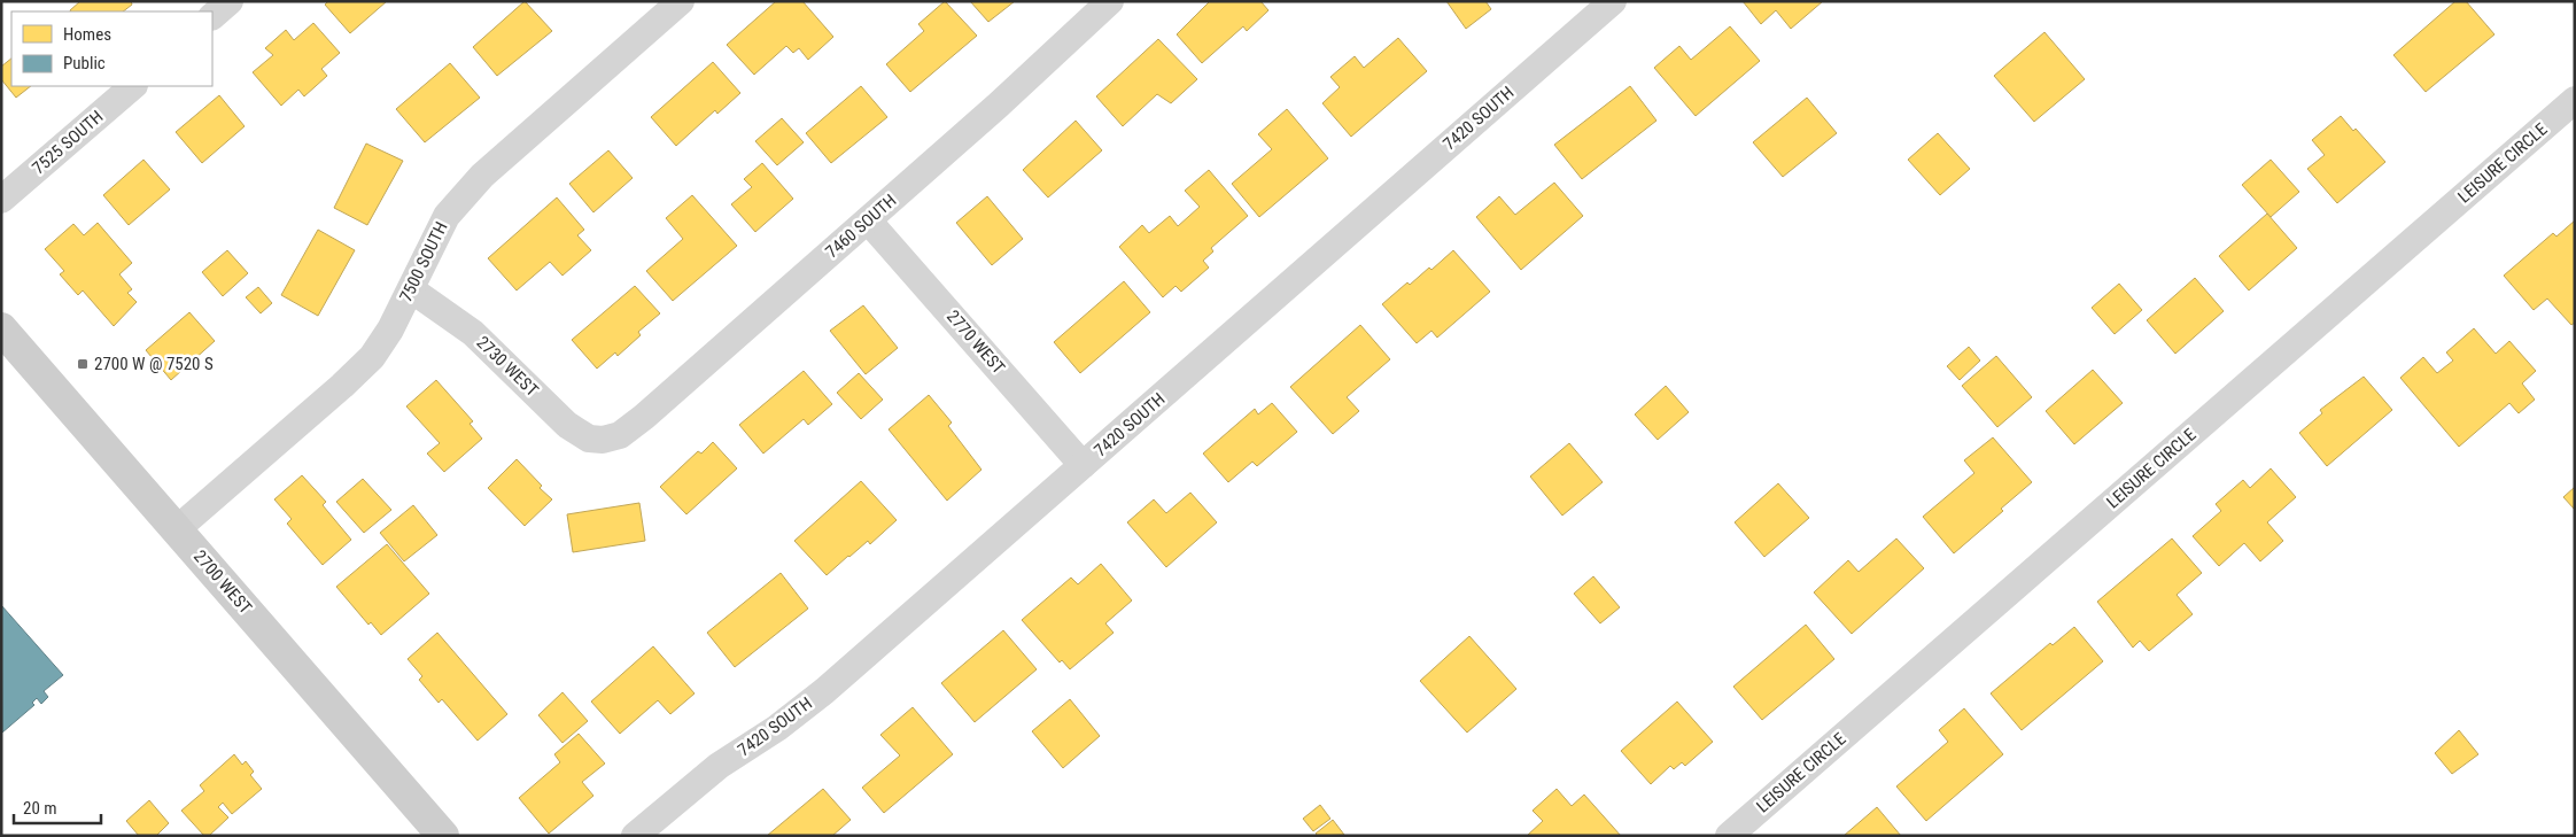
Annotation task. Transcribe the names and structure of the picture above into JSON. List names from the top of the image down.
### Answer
{
  "streets": {
    "main road": ["2700 WEST"],
    "street": [
      "7420 SOUTH",
      "7525 SOUTH",
      "LEISURE CIRCLE",
      "7460 SOUTH",
      "7500 SOUTH",
      "2770 WEST",
      "2730 WEST"
    ]
  },
  "crossings": [
    ["7420 SOUTH", "2770 WEST"],
    ["7460 SOUTH", "2770 WEST"],
    ["7460 SOUTH", "2730 WEST"],
    ["7500 SOUTH", "2730 WEST"],
    ["7500 SOUTH", "2700 WEST"]
  ],
  "places": {
    "transit": ["2700 W @ 7520 S"]
  },
  "legend": ["Homes", "Public"],
  "scale_bar": "20 m"
}
